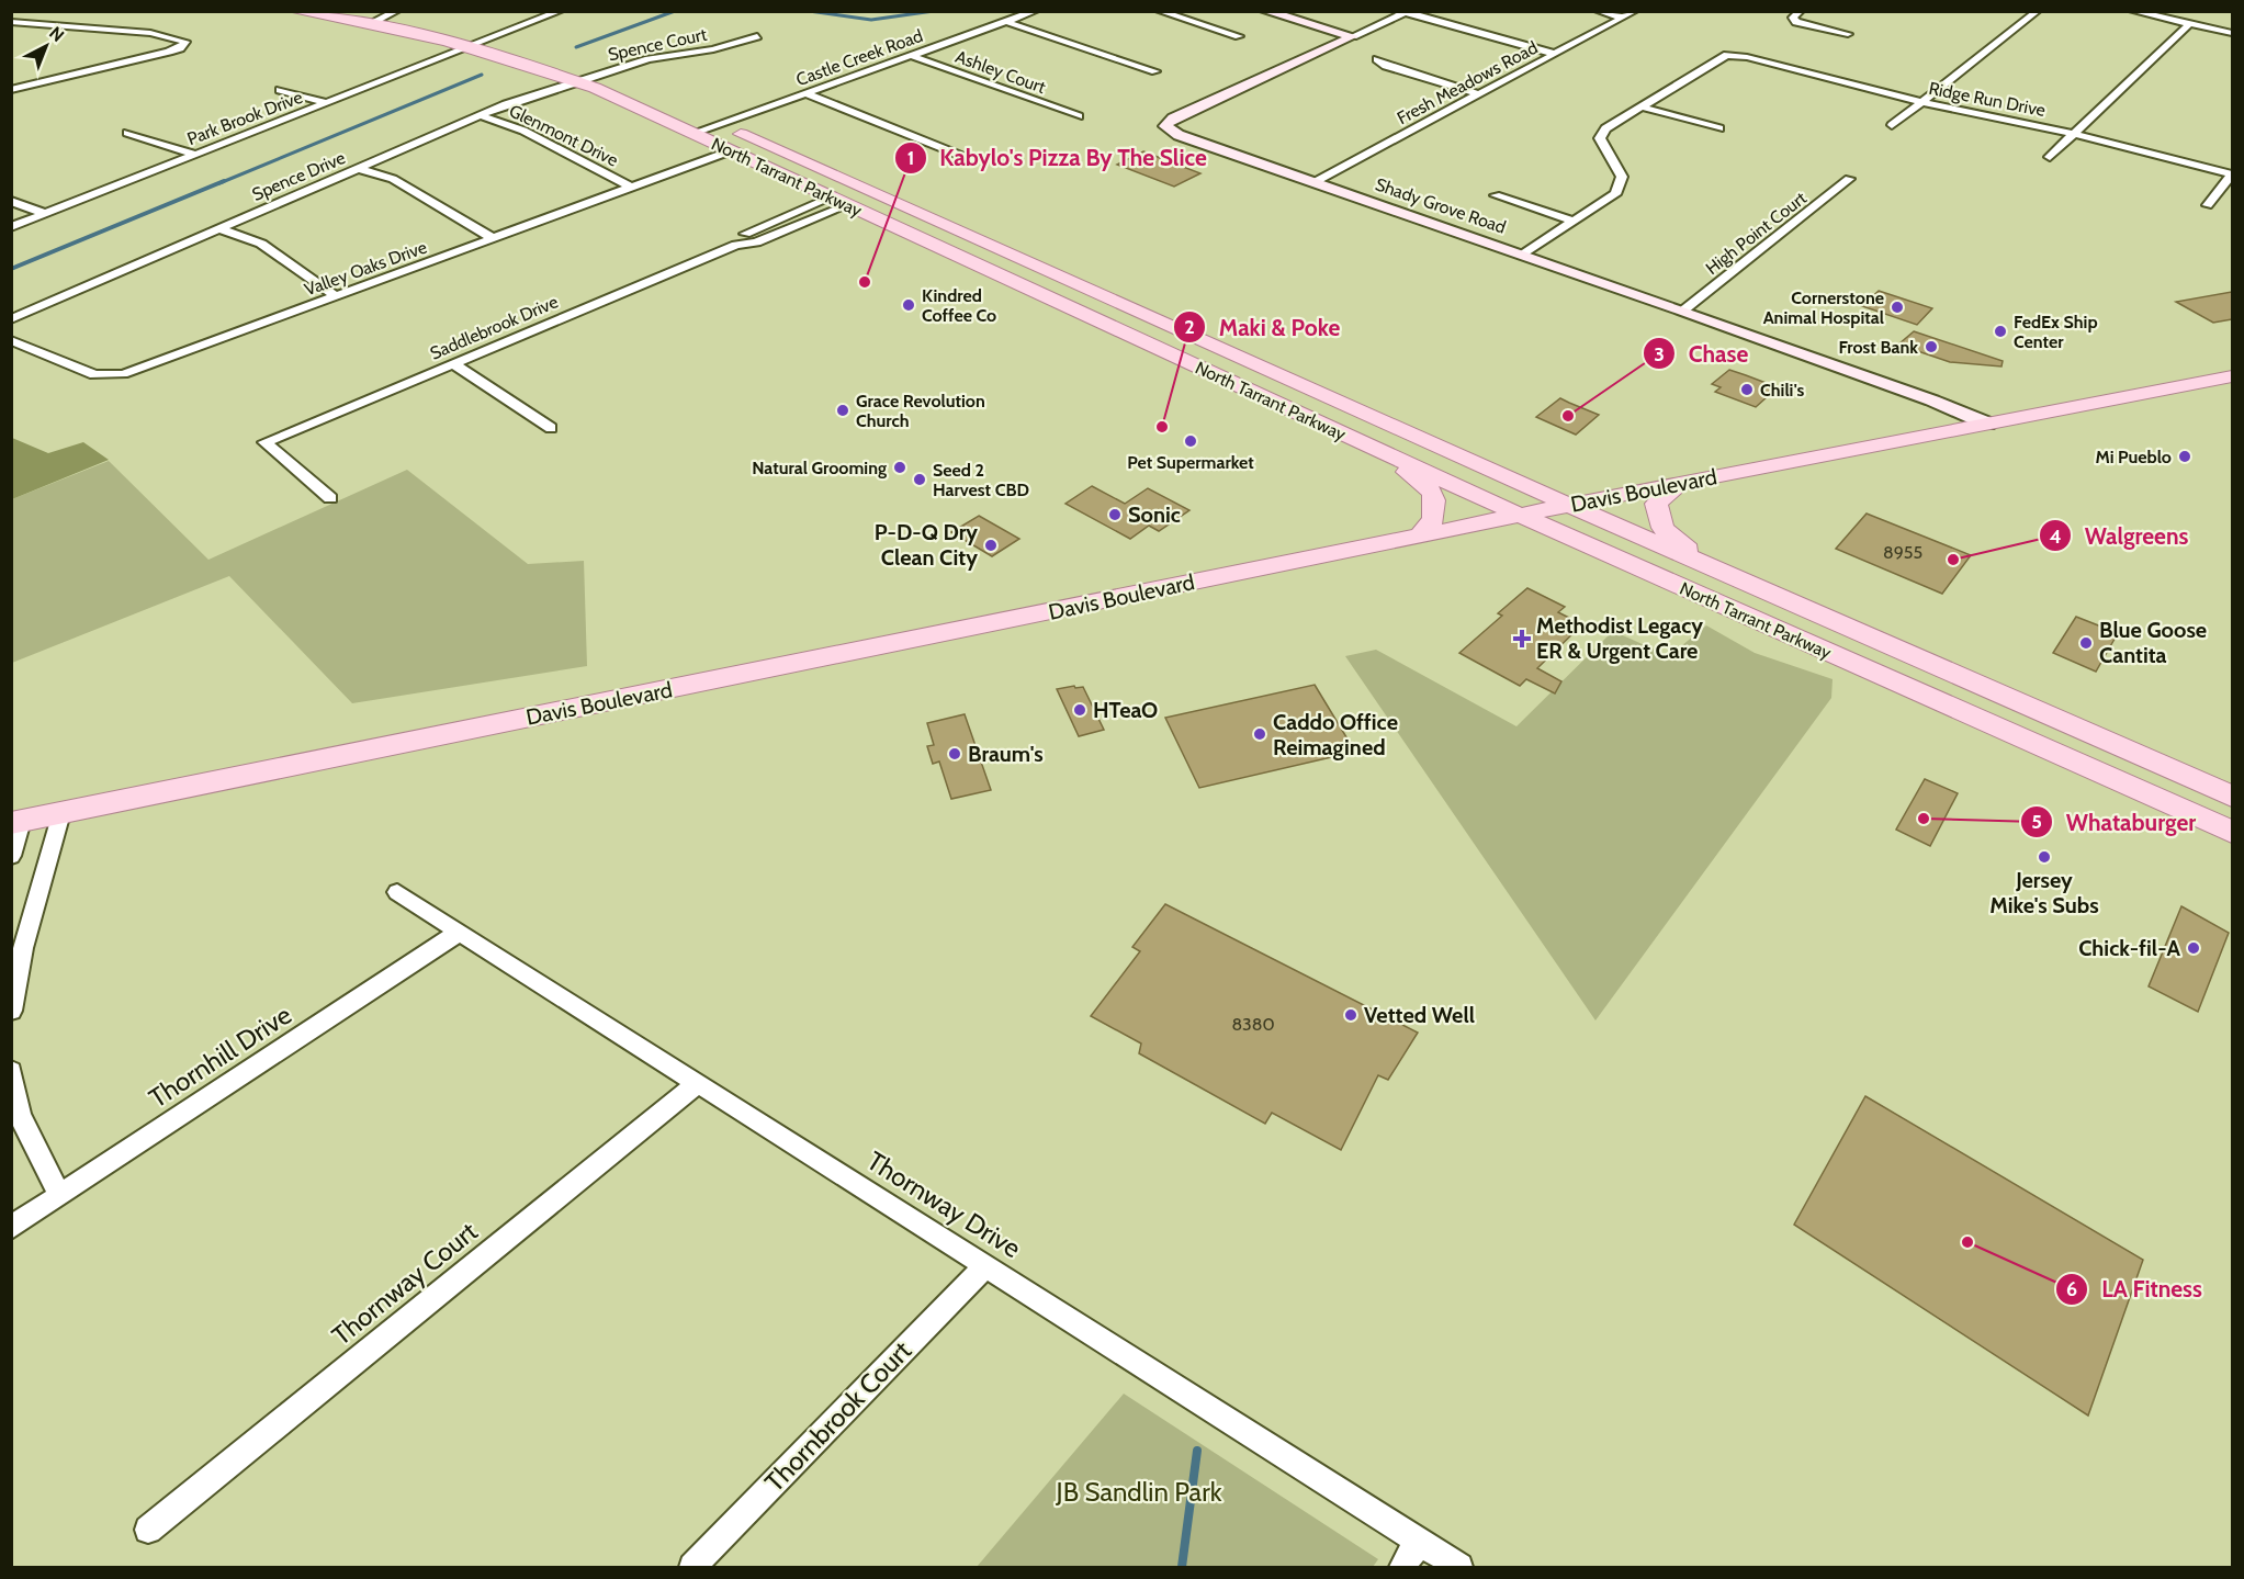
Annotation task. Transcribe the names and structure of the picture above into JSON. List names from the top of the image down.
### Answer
{
  "streets": {
    "main road": ["North Tarrant Parkway", "Davis Boulevard"],
    "street": [
      "Spence Court",
      "Castle Creek Road",
      "Ashley Court",
      "Fresh Meadows Road",
      "Ridge Run Drive",
      "Park Brook Drive",
      "Glenmont Drive",
      "Spence Drive",
      "Shady Grove Road",
      "High Point Court",
      "Valley Oaks Drive",
      "Saddlebrook Drive",
      "Thornhill Drive",
      "Thornway Drive",
      "Thornway Court",
      "Thornbrook Court"
    ]
  },
  "crossings": [
    ["Spence Court", "Spence Drive"],
    ["Castle Creek Road", "Ashley Court"],
    ["Castle Creek Road", "North Tarrant Parkway"],
    ["Fresh Meadows Road", "Shady Grove Road"],
    ["Park Brook Drive", "North Tarrant Parkway"],
    ["Glenmont Drive", "Spence Drive"],
    ["Glenmont Drive", "Valley Oaks Drive"],
    ["Spence Drive", "North Tarrant Parkway"],
    ["North Tarrant Parkway", "Valley Oaks Drive"],
    ["North Tarrant Parkway", "Saddlebrook Drive"],
    ["North Tarrant Parkway", "Davis Boulevard"],
    ["Shady Grove Road", "High Point Court"],
    ["Shady Grove Road", "Davis Boulevard"],
    ["Thornhill Drive", "Thornway Drive"],
    ["Thornway Drive", "Thornway Court"],
    ["Thornway Drive", "Thornbrook Court"]
  ],
  "parks": ["JB Sandlin Park"],
  "places": {
    "other": [
      "Kabylo's Pizza By The Slice",
      "Kindred Coffee Co",
      "Cornerstone Animal Hospital",
      "FedEx Ship Center",
      "Frost Bank",
      "Chili's",
      "Grace Revolution Church",
      "Chase",
      "Maki & Poke",
      "Pet Supermarket",
      "Mi Pueblo",
      "Natural Grooming",
      "Seed 2 Harvest CBD",
      "Sonic",
      "P-D-Q Dry Clean City",
      "Walgreens",
      "Blue Goose Cantita",
      "HTeaO",
      "Caddo Office Reimagined",
      "Braum's",
      "Whataburger",
      "Jersey Mike's Subs",
      "Chick-fil-A",
      "Vetted Well",
      "LA Fitness"
    ],
    "health": ["Methodist Legacy ER & Urgent Care"]
  },
  "house_numbers": ["8955", "8380"],
  "north": "top right"
}
